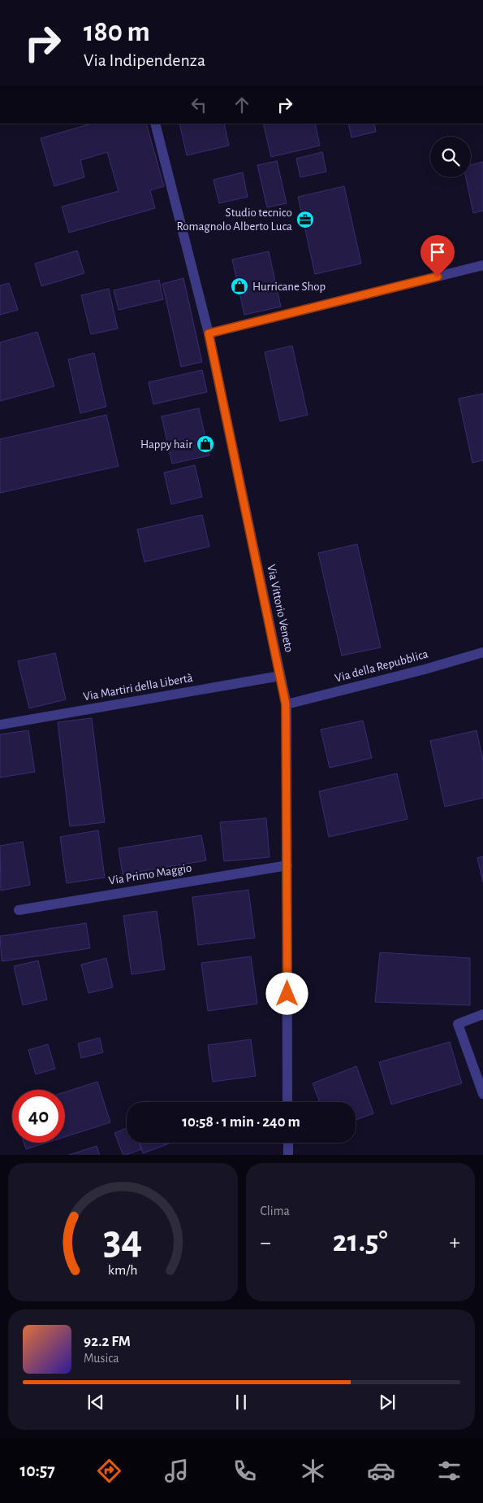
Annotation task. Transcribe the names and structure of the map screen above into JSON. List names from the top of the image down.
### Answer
{
  "streets": {
    "street": [
      "Via Vittorio Veneto",
      "Via della Repubblica",
      "Via Martiri della Libertà",
      "Via Primo Maggio"
    ]
  },
  "crossings": [
    ["Via Vittorio Veneto", "Via della Repubblica"],
    ["Via Vittorio Veneto", "Via Martiri della Libertà"],
    ["Via Vittorio Veneto", "Via Primo Maggio"]
  ],
  "places": {
    "office": ["Studio tecnico Romagnolo Alberto Luca"],
    "shop": ["Hurricane Shop", "Happy hair"]
  },
  "page": {
    "turn": ["180 m", "Via Indipendenza"],
    "limit": "40",
    "trip": "10:58 · 1 min · 240 m",
    "tile": "Clima",
    "heat": ["−", "21.5°", "+"],
    "song": ["92.2 FM", "Musica"],
    "tabs": "10:57",
    "gauge": ["34", "km/h"]
  }
}
